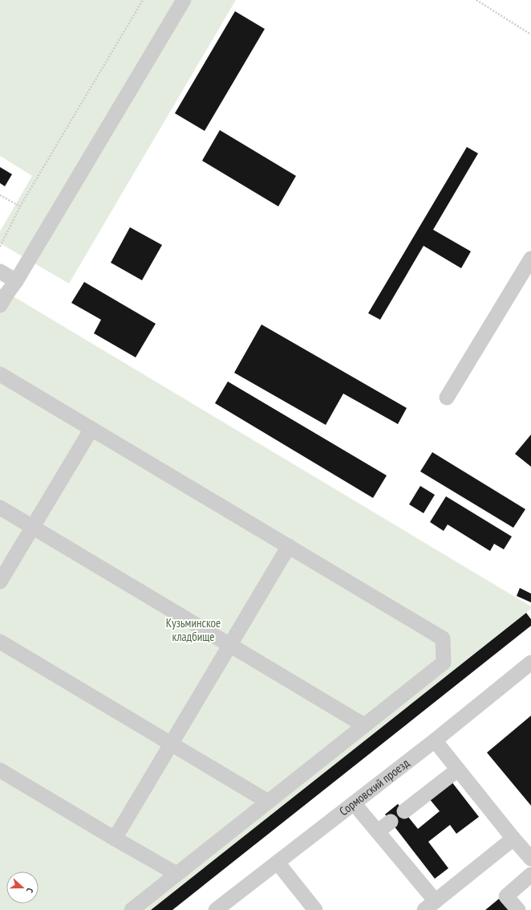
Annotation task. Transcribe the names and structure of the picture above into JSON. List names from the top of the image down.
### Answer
{
  "streets": {
    "street": ["Сормовский проезд"]
  },
  "parks": ["Кузьминское кладбище"],
  "north": "right"
}
